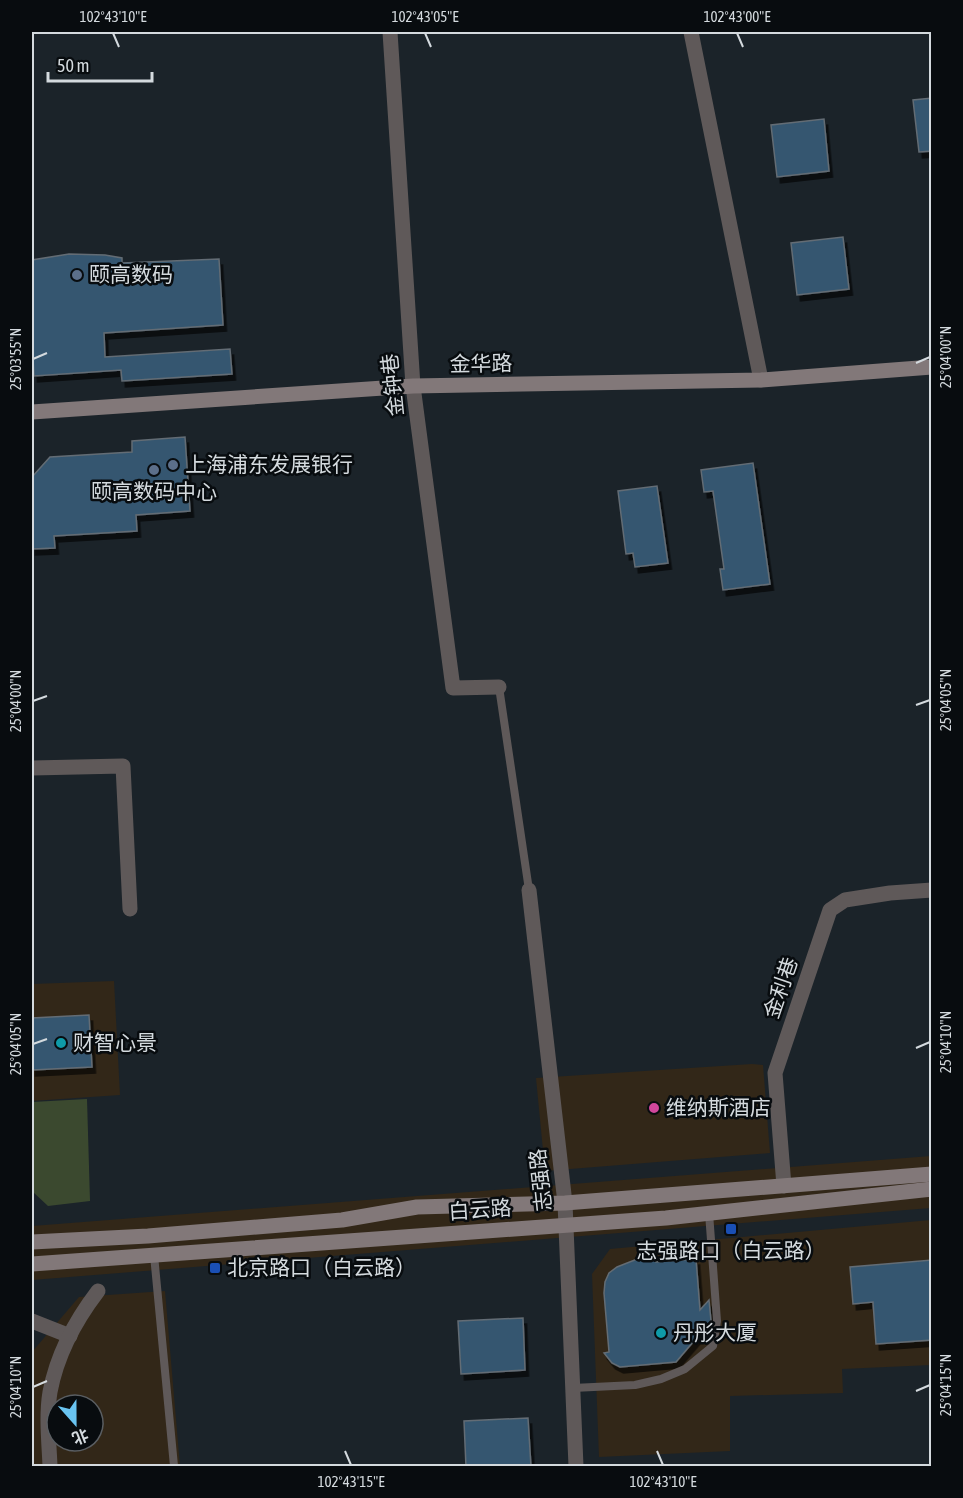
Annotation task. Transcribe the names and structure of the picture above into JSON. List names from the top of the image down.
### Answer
{
  "streets": {
    "main road": ["金华路", "白云路"],
    "street": ["金钟巷", "金利巷", "志强路"]
  },
  "crossings": [
    ["金华路", "金钟巷"],
    ["金利巷", "白云路"],
    ["志强路", "白云路"]
  ],
  "places": {
    "other": [
      "颐高数码",
      "上海浦东发展银行",
      "颐高数码中心",
      "财智心景",
      "维纳斯酒店",
      "丹彤大厦"
    ],
    "transit": ["志强路口（白云路）", "北京路口（白云路）"]
  },
  "scale_bar": "50 m",
  "north": "bottom",
  "coordinates": [
    "102°43'10\"E",
    "102°43'05\"E",
    "102°43'00\"E",
    "25°04'00\"N",
    "25°03'55\"N",
    "25°04'05\"N",
    "25°04'10\"N",
    "25°04'15\"N",
    "102°43'15\"E"
  ]
}
